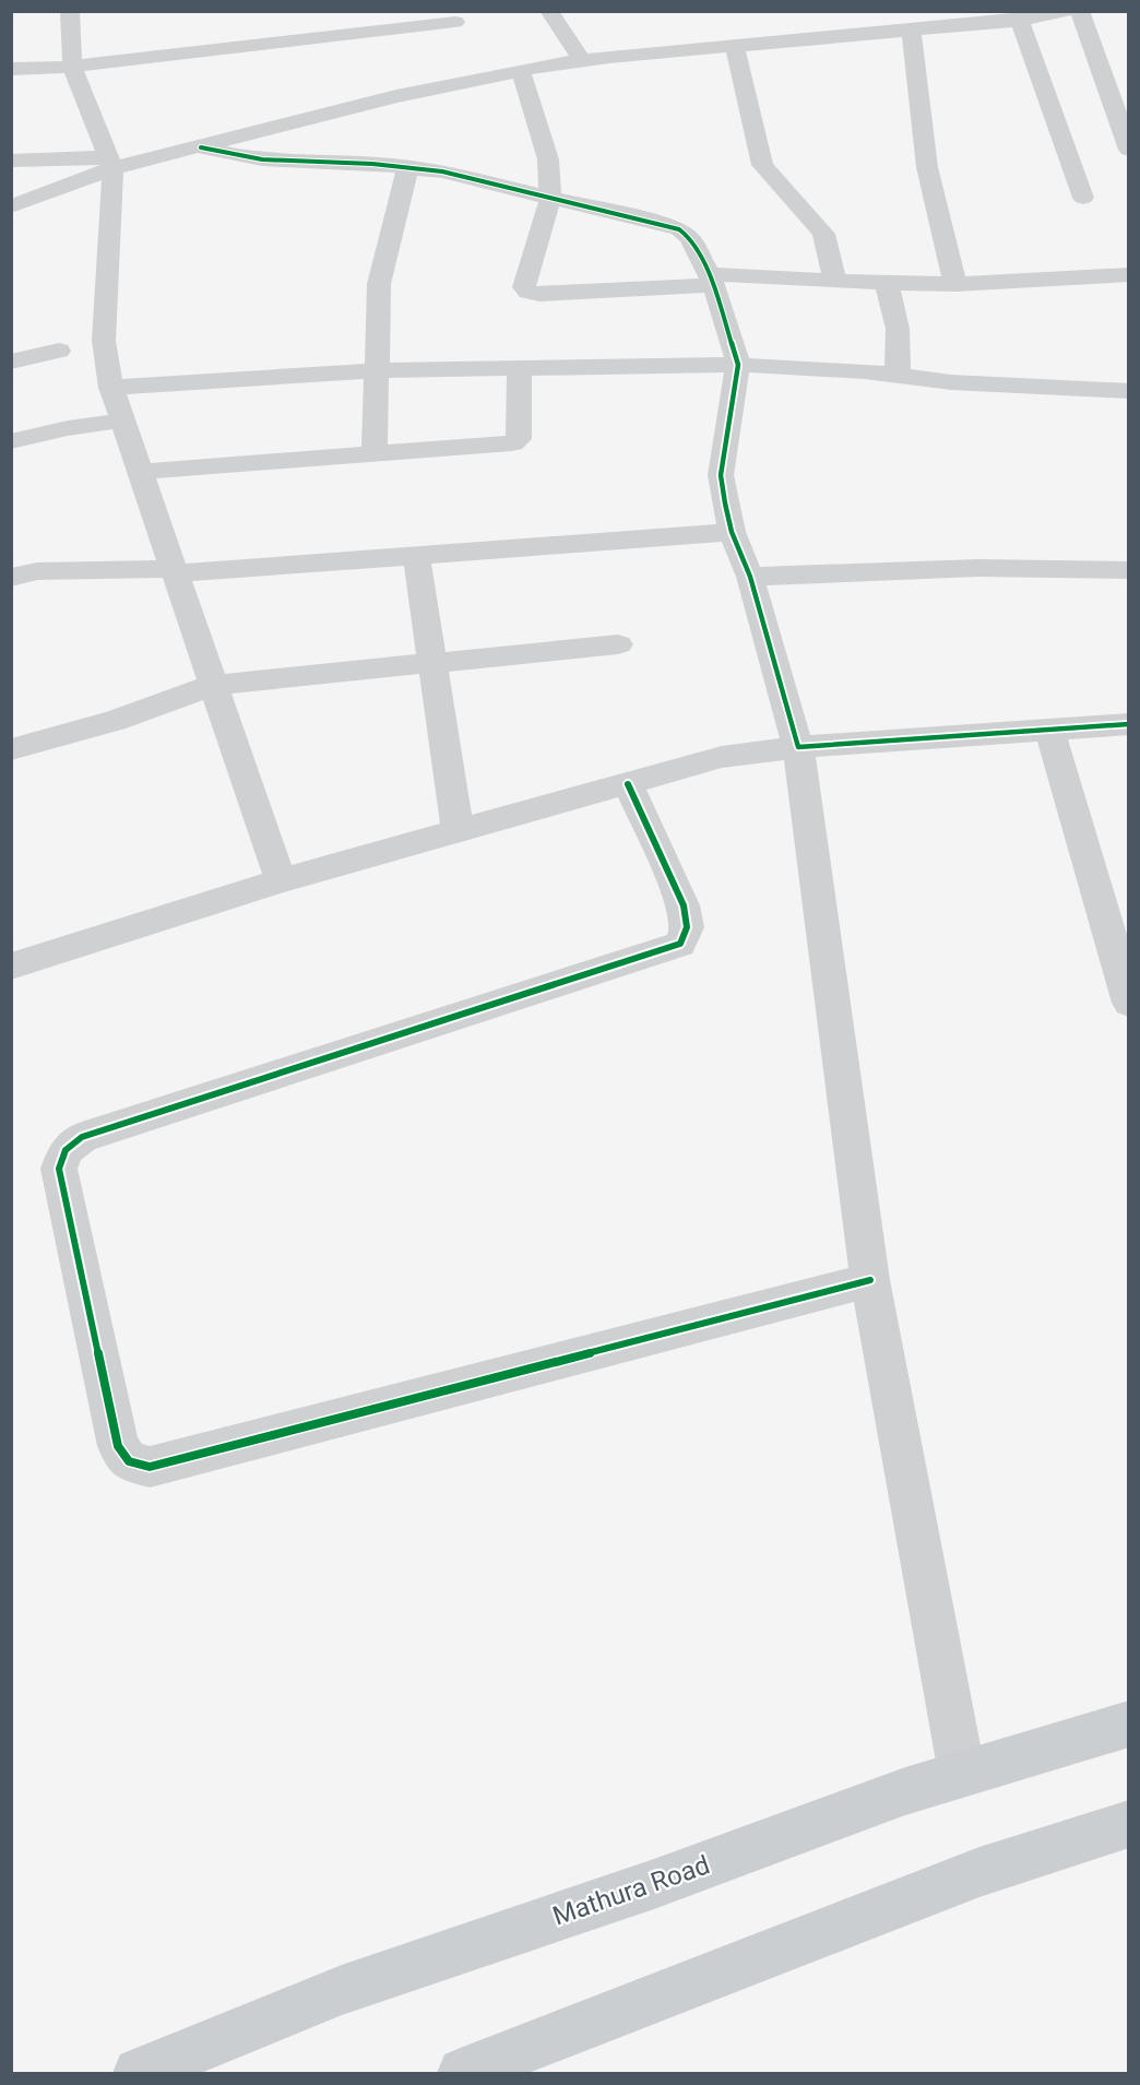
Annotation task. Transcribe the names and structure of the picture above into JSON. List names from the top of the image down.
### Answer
{
  "streets": {
    "main road": ["Mathura Road"]
  }
}
